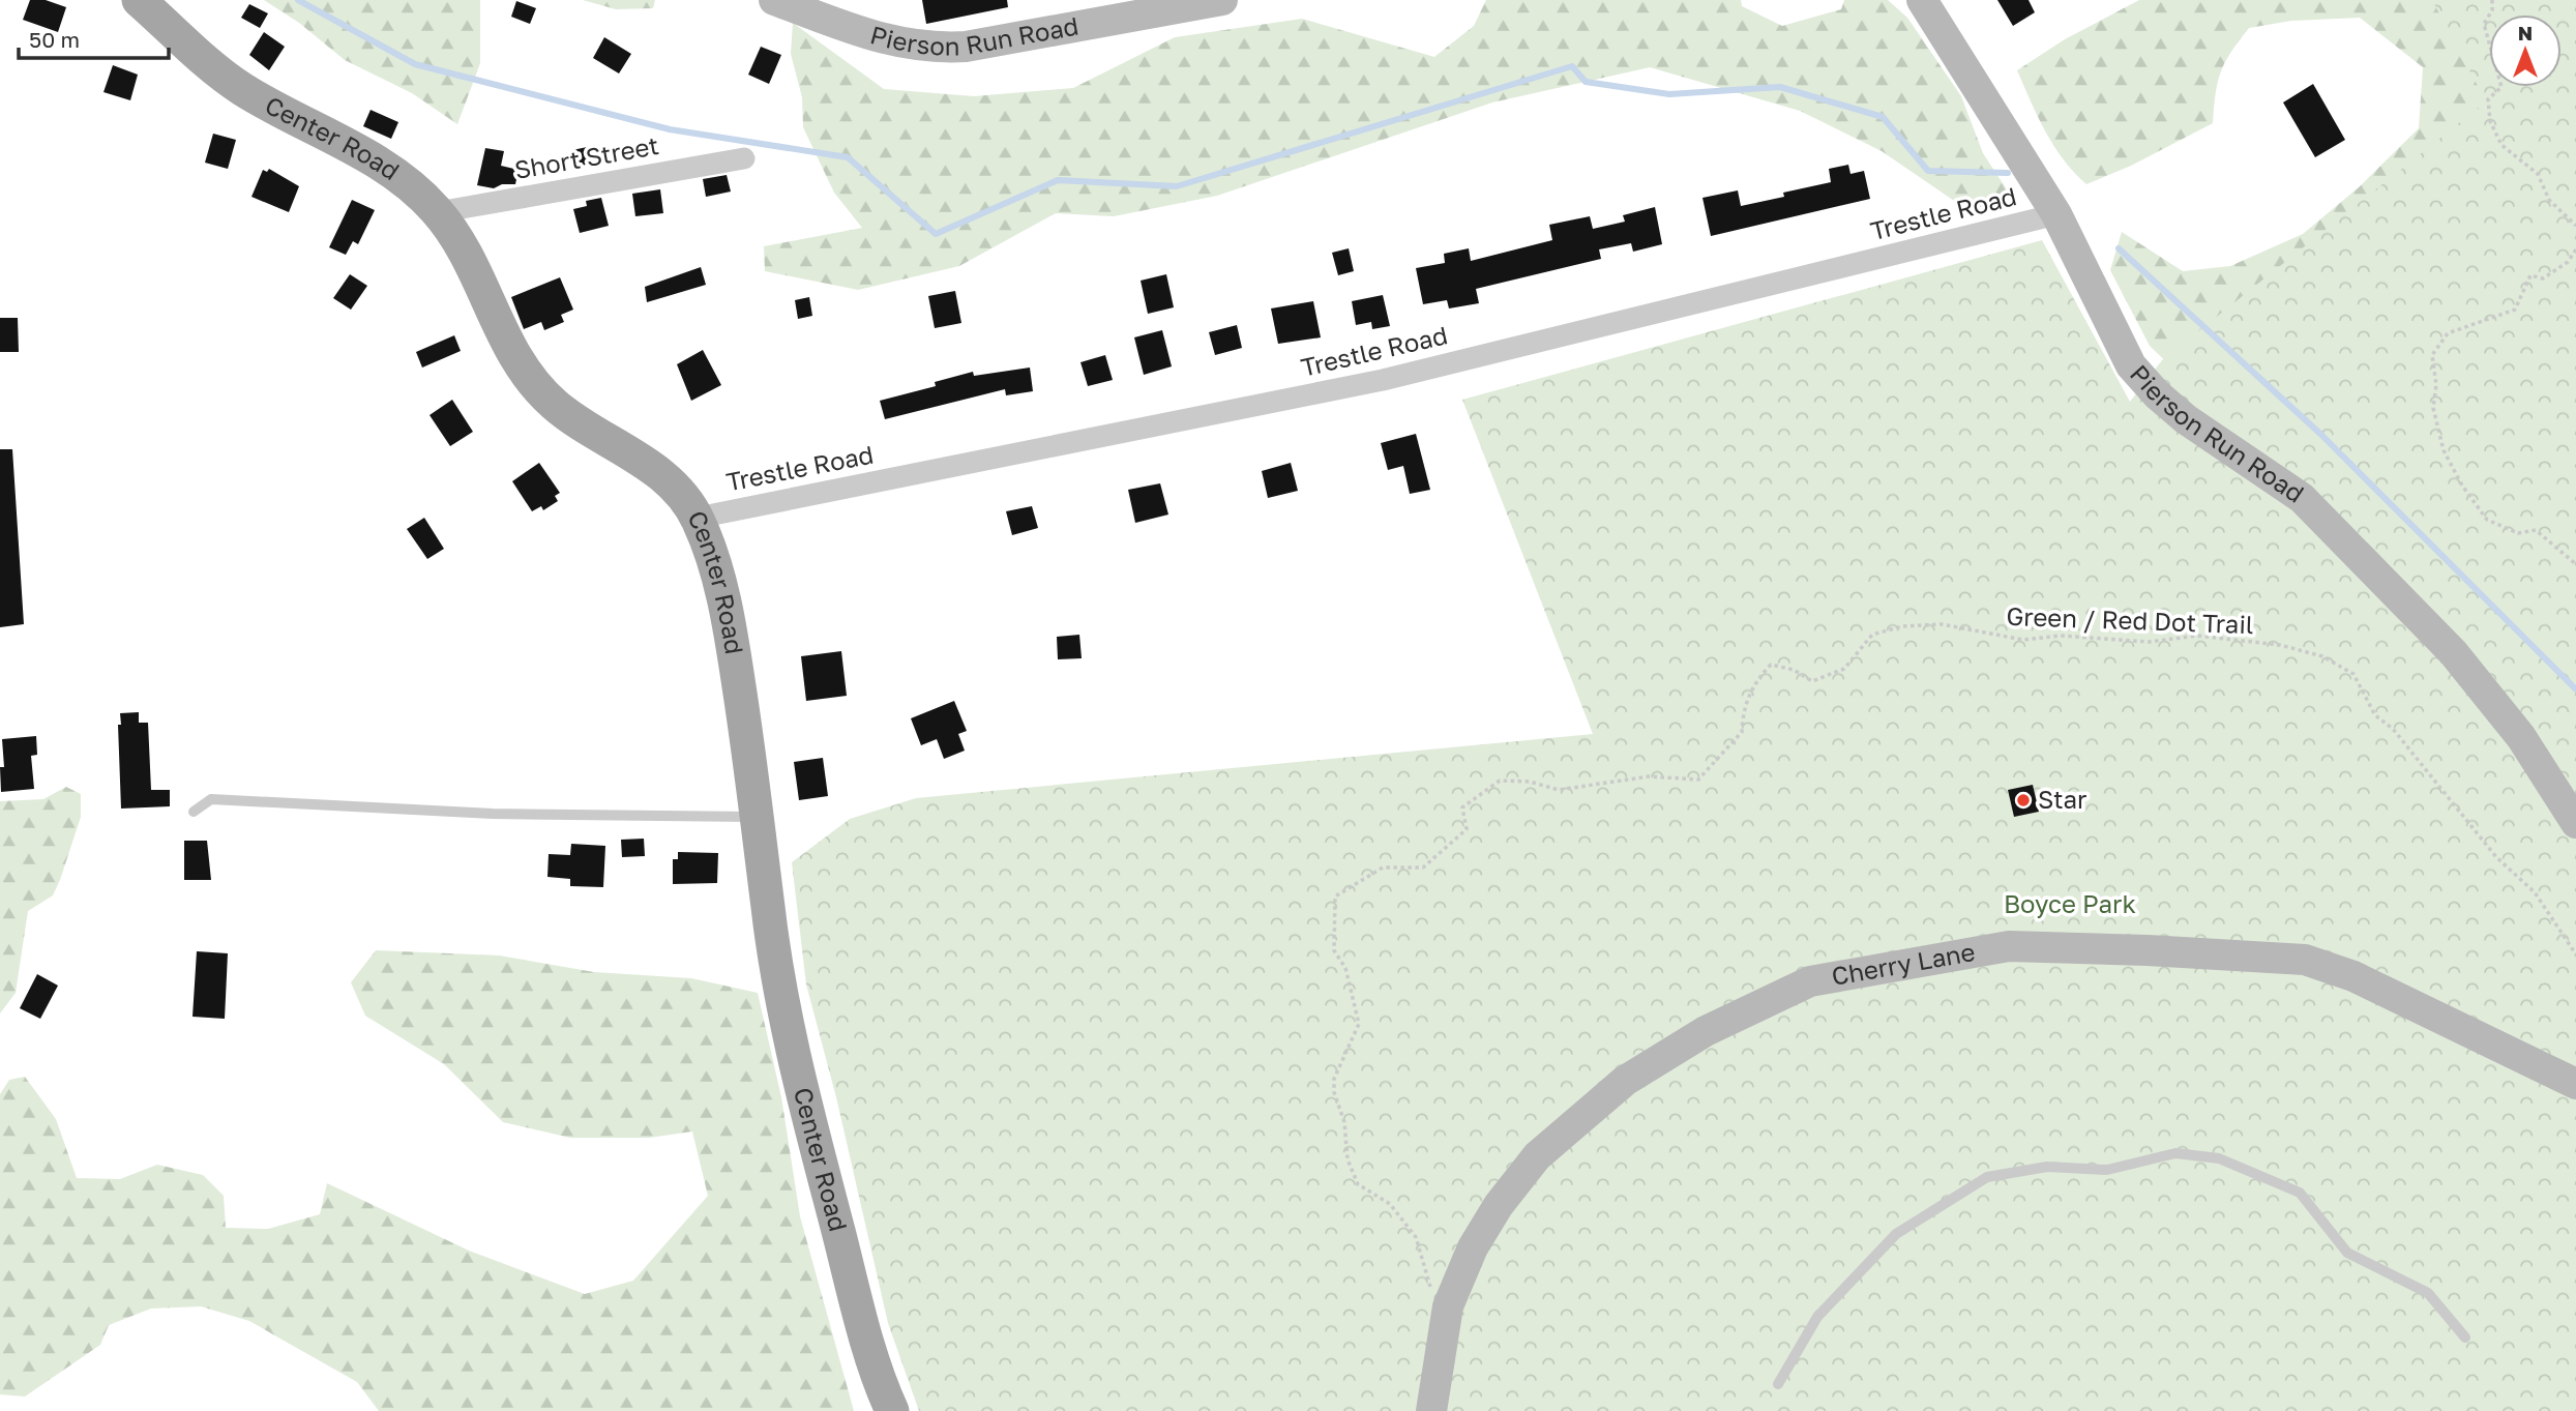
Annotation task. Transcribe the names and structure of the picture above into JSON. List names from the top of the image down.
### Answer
{
  "streets": {
    "main road": ["Center Road"],
    "street": [
      "Pierson Run Road",
      "Short Street",
      "Trestle Road",
      "Cherry Lane"
    ],
    "path": ["Green / Red Dot Trail"]
  },
  "crossings": [
    ["Pierson Run Road", "Trestle Road"],
    ["Center Road", "Short Street"],
    ["Center Road", "Trestle Road"],
    ["Green / Red Dot Trail", "Cherry Lane"]
  ],
  "parks": ["Boyce Park"],
  "places": ["Star"],
  "scale_bar": "50 m",
  "north": "top"
}
